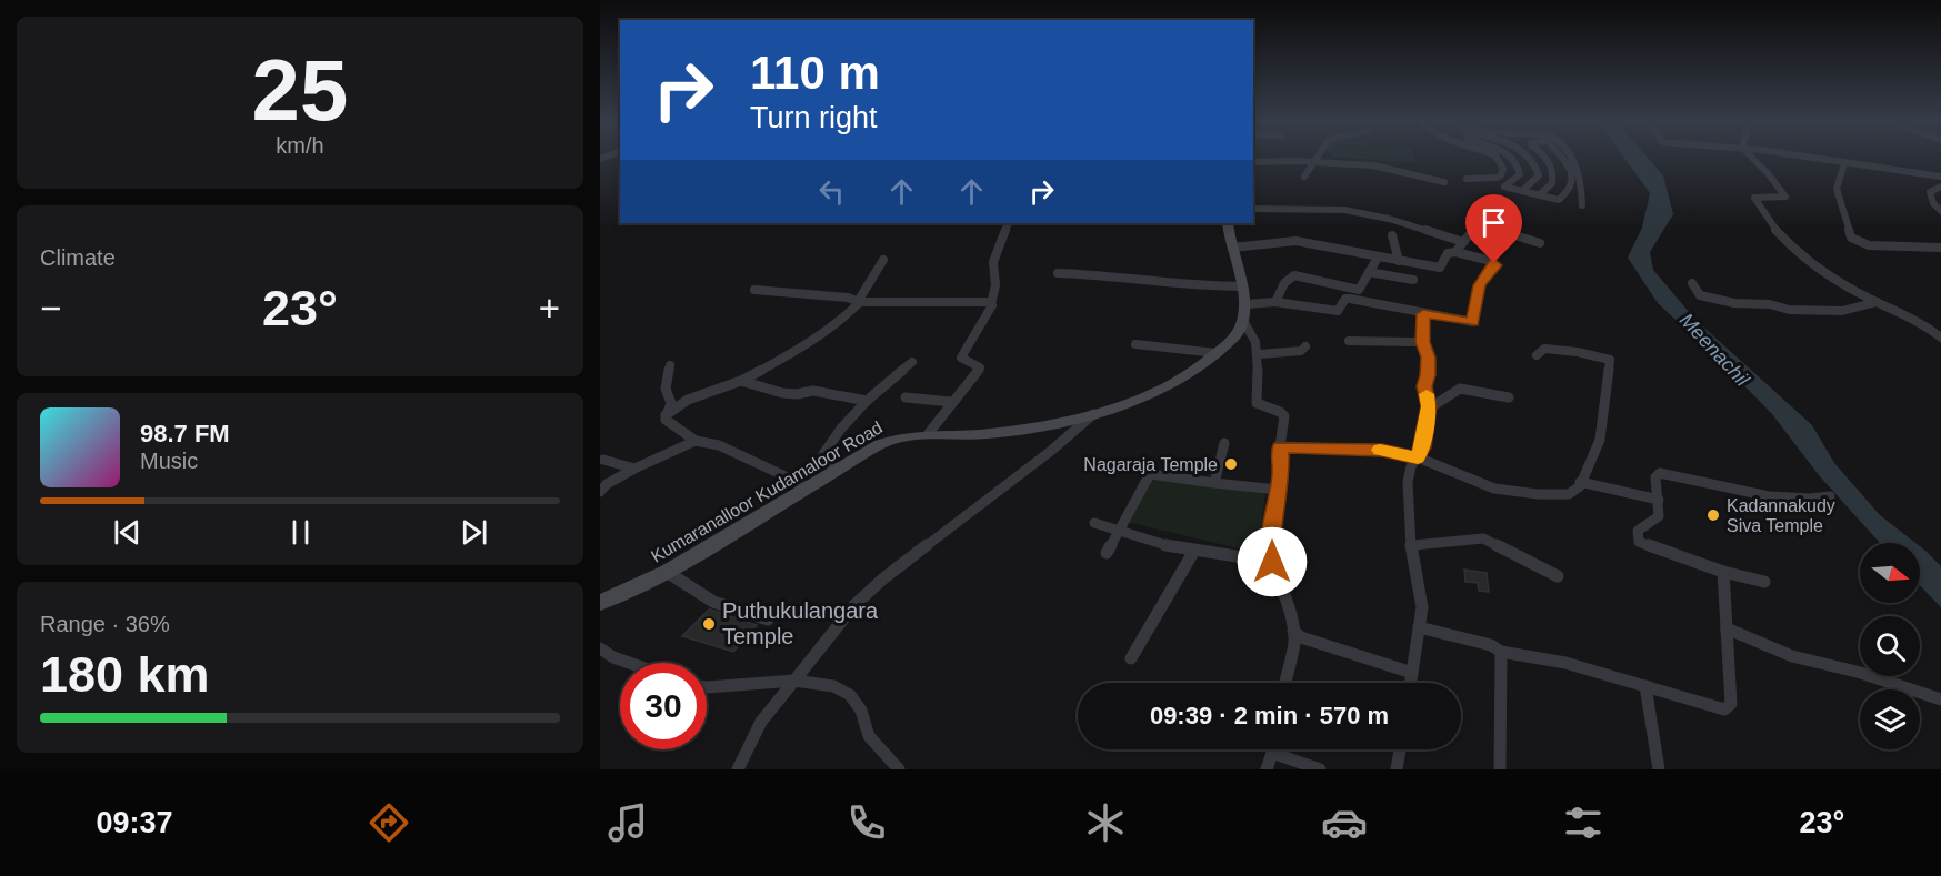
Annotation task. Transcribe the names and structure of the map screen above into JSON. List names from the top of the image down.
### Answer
{
  "streets": {
    "main road": ["Kumaranalloor Kudamaloor Road"]
  },
  "water": ["Meenachil"],
  "places": ["Nagaraja Temple", "Kadannakudy Siva Temple", "Puthukulangara Temple"],
  "north": "right",
  "page": {
    "tile": [
      ["25", "km/h"],
      "Climate",
      ["Range · 36%", "180 km"]
    ],
    "turn": ["110 m", "Turn right"],
    "heat": ["−", "23°", "+"],
    "song": ["98.7 FM", "Music"],
    "limit": "30",
    "trip": "09:39 · 2 min · 570 m",
    "tabs": ["09:37", "23°"]
  }
}
